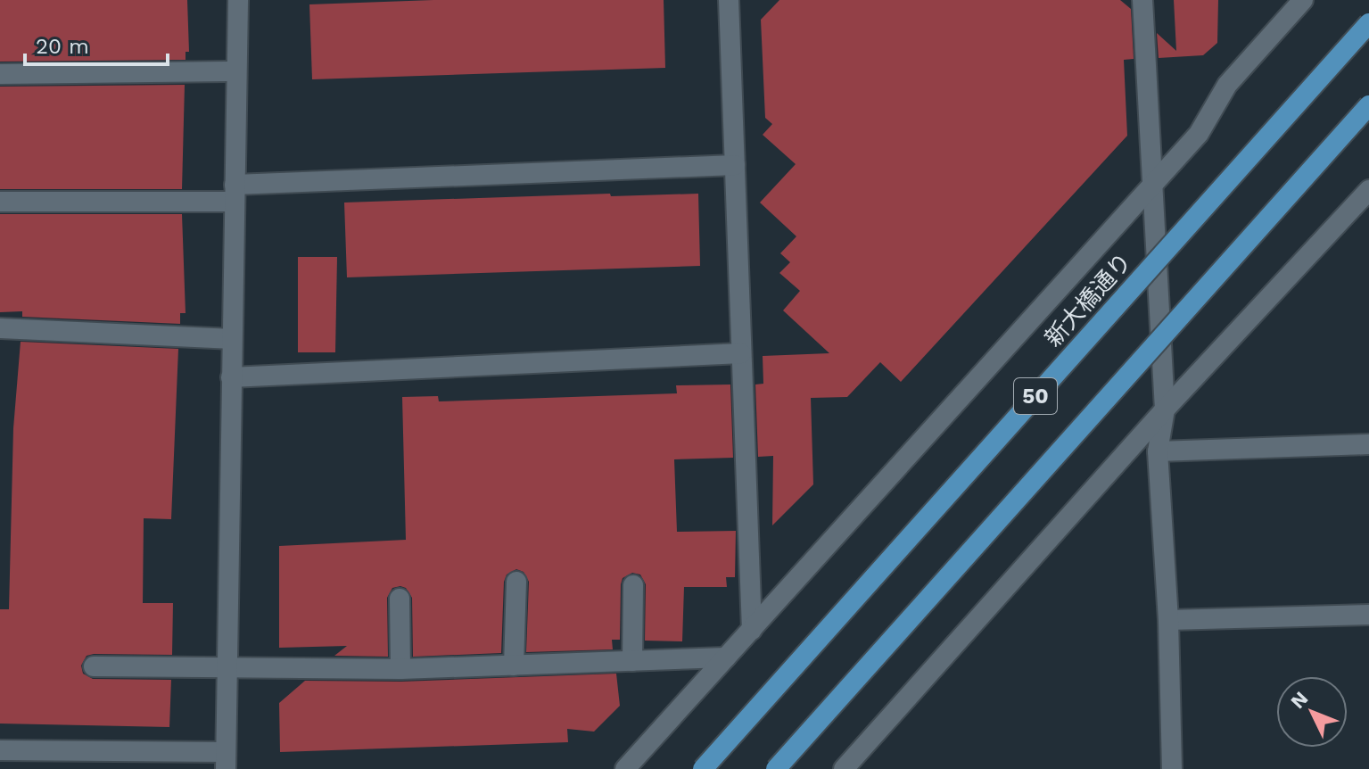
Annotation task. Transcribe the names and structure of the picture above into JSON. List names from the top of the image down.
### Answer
{
  "streets": {
    "main road": ["新大橋通り", "50"]
  },
  "scale_bar": "20 m",
  "north": "top left"
}
